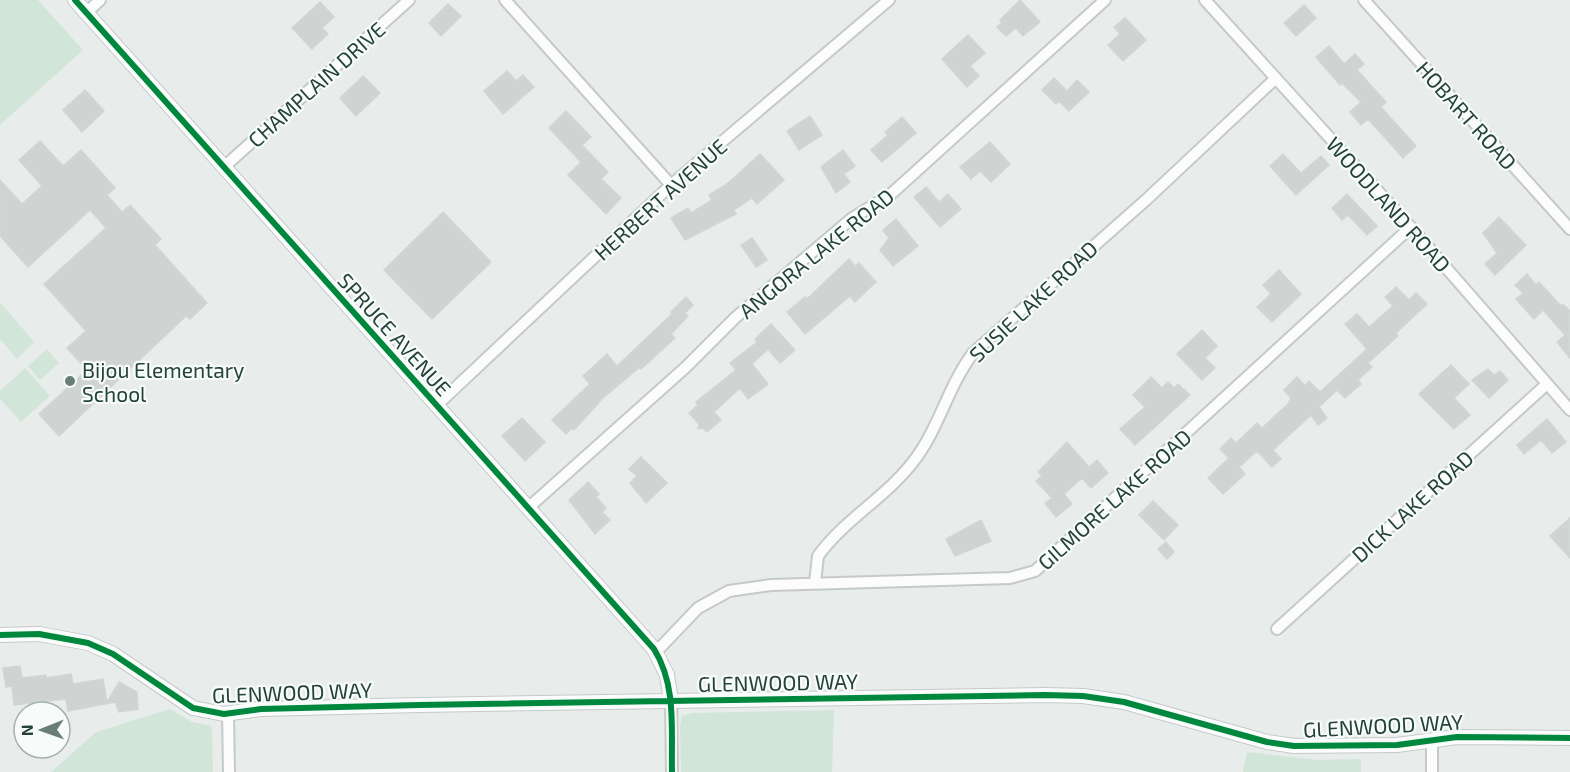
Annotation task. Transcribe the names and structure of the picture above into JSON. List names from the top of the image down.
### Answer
{
  "streets": {
    "street": [
      "CHAMPLAIN DRIVE",
      "HOBART ROAD",
      "HERBERT AVENUE",
      "WOODLAND ROAD",
      "ANGORA LAKE ROAD",
      "SUSIE LAKE ROAD",
      "SPRUCE AVENUE",
      "GILMORE LAKE ROAD",
      "DICK LAKE ROAD",
      "GLENWOOD WAY"
    ]
  },
  "crossings": [
    ["CHAMPLAIN DRIVE", "SPRUCE AVENUE"],
    ["HERBERT AVENUE", "SPRUCE AVENUE"],
    ["WOODLAND ROAD", "SUSIE LAKE ROAD"],
    ["WOODLAND ROAD", "GILMORE LAKE ROAD"],
    ["WOODLAND ROAD", "DICK LAKE ROAD"],
    ["ANGORA LAKE ROAD", "SPRUCE AVENUE"],
    ["SUSIE LAKE ROAD", "GILMORE LAKE ROAD"],
    ["SPRUCE AVENUE", "GILMORE LAKE ROAD"],
    ["SPRUCE AVENUE", "GLENWOOD WAY"]
  ],
  "places": ["Bijou Elementary School"],
  "north": "left"
}
